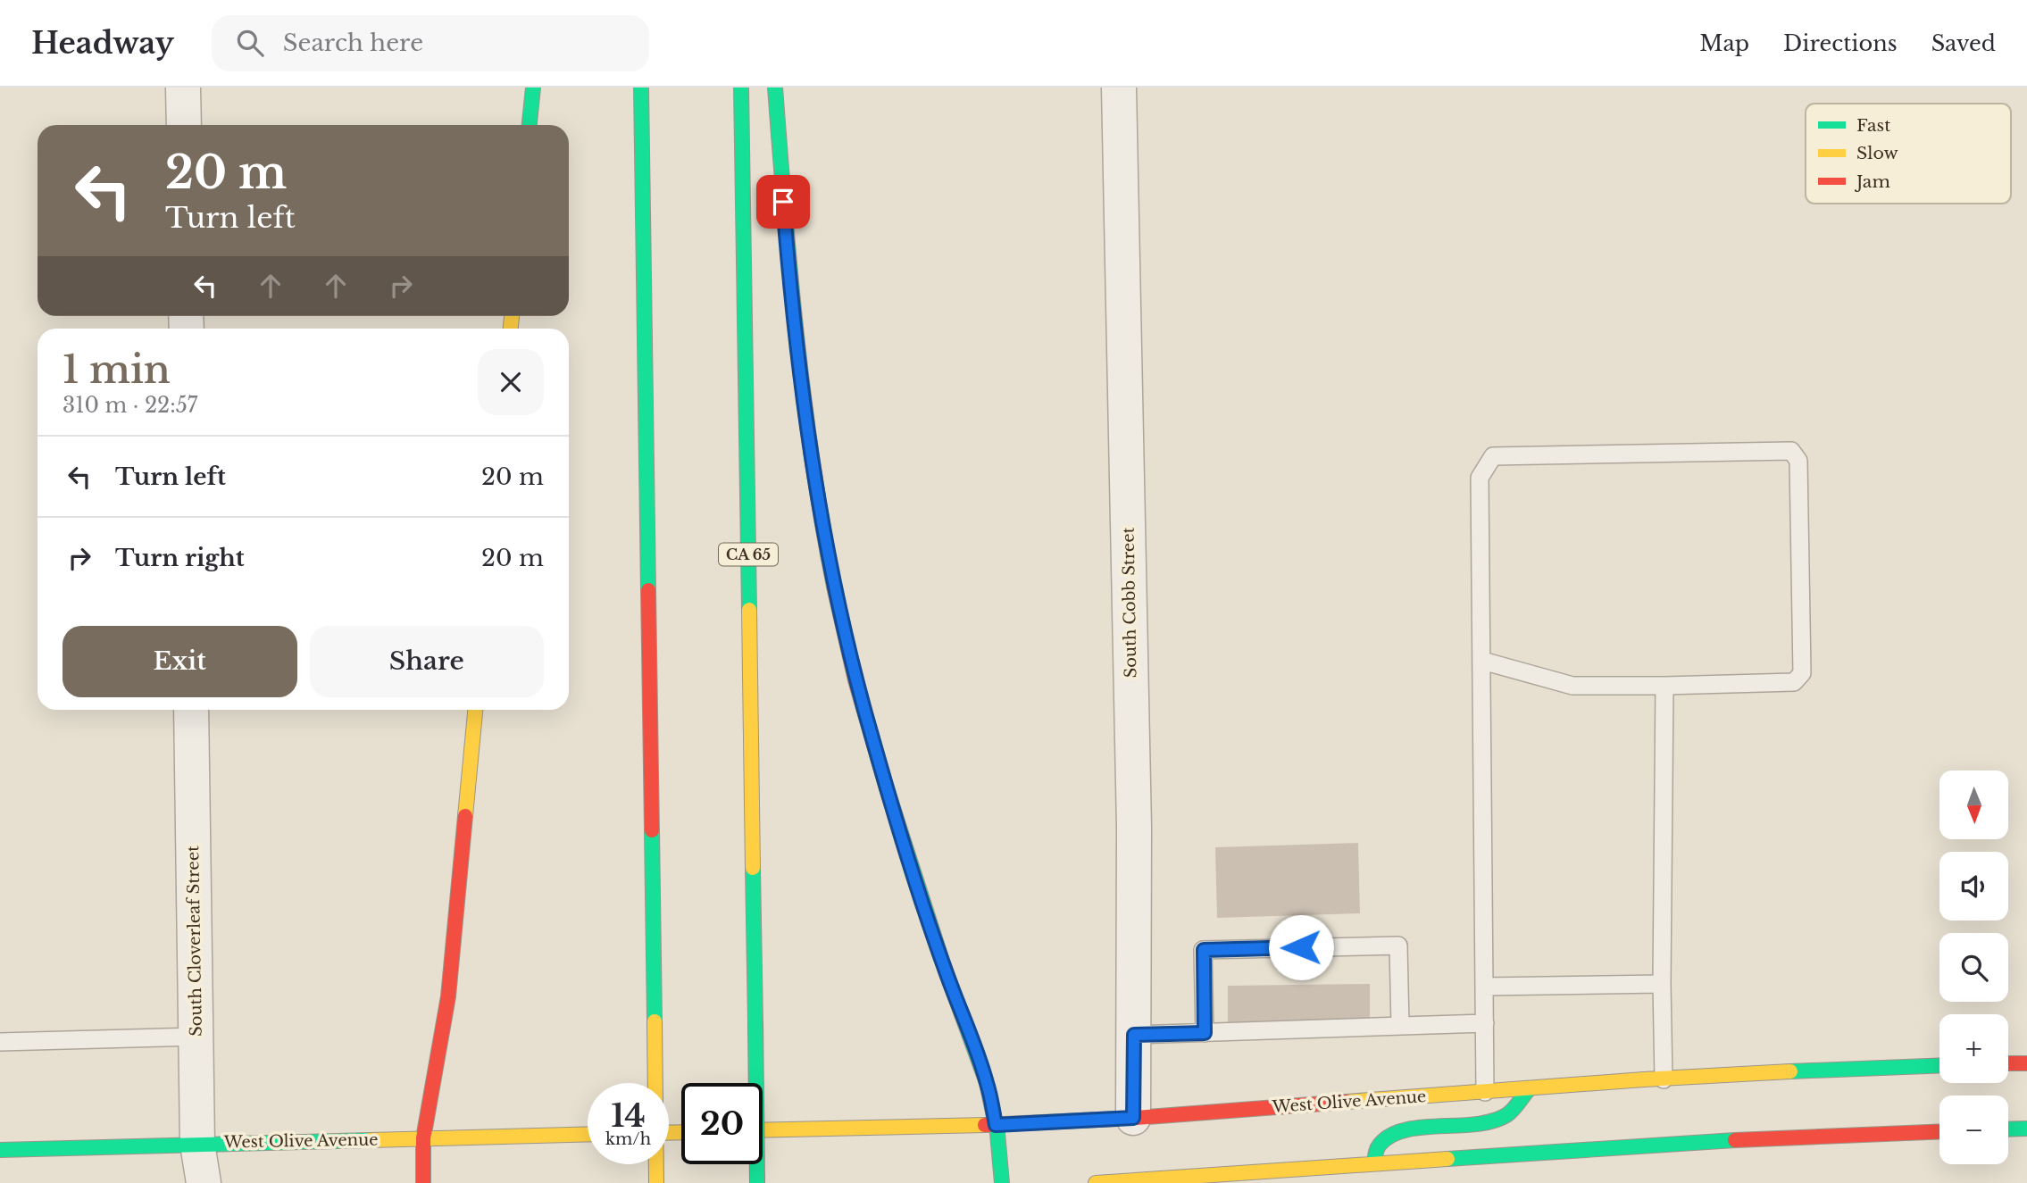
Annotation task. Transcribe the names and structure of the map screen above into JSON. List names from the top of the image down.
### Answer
{
  "streets": {
    "main road": ["CA 65", "West Olive Avenue"],
    "street": ["South Cobb Street", "South Cloverleaf Street"]
  },
  "crossings": [
    ["South Cobb Street", "West Olive Avenue"],
    ["South Cloverleaf Street", "West Olive Avenue"]
  ],
  "legend": ["Fast", "Slow", "Jam"],
  "north": "bottom",
  "page": {
    "header": "Headway",
    "search": "Search here",
    "nav": ["Map", "Directions", "Saved"],
    "turn": ["20 m", "Turn left"],
    "heading": ["1 min", "310 m · 22:57"],
    "list": [
      {
        "name": "Turn left",
        "value": "20 m"
      },
      {
        "name": "Turn right",
        "value": "20 m"
      }
    ],
    "buttons": ["Exit", "Share"],
    "map_buttons": ["+", "−"],
    "speed": "14 km/h",
    "limit": "20"
  }
}
